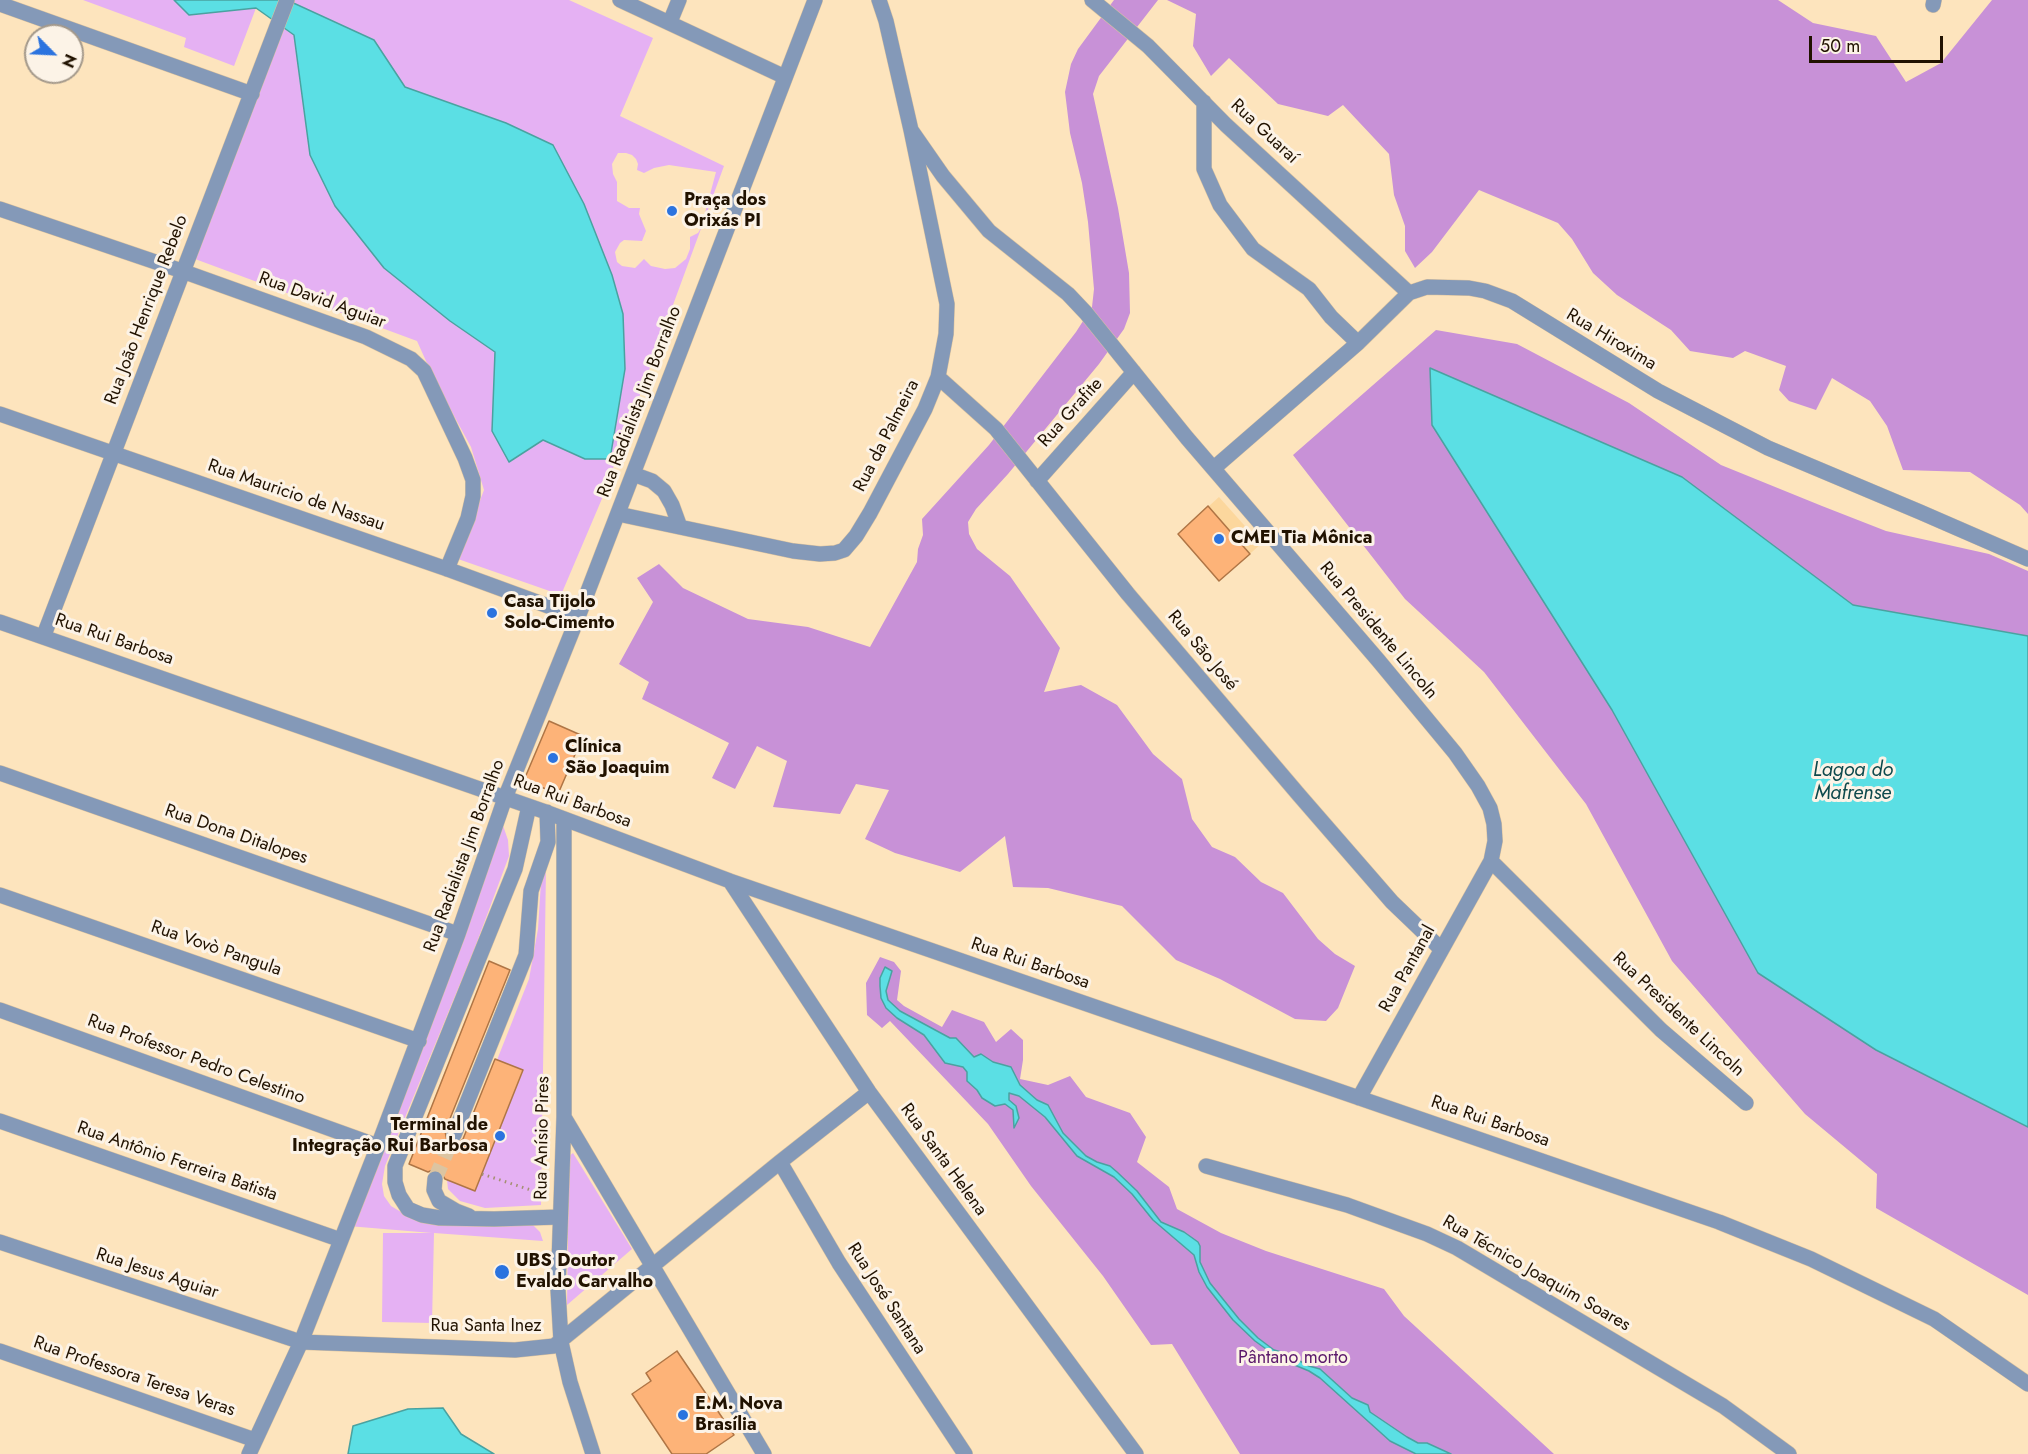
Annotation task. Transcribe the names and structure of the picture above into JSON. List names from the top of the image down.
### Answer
{
  "streets": {
    "street": [
      "Rua Guaraí",
      "Rua David Aguiar",
      "Rua João Henrique Rebelo",
      "Rua Hiroxima",
      "Rua Radialista Jim Borralho",
      "Rua Grafite",
      "Rua da Palmeira",
      "Rua Mauricio de Nassau",
      "Rua Presidente Lincoln",
      "Rua Rui Barbosa",
      "Rua São José",
      "Rua Dona Ditalopes",
      "Rua Vovò Pangula",
      "Rua Pantanal",
      "Rua Professor Pedro Celestino",
      "Rua Anísio Pires",
      "Rua Santa Helena",
      "Rua Antônio Ferreira Batista",
      "Rua Jesus Aguiar",
      "Rua Técnico Joaquim Soares",
      "Rua José Santana",
      "Rua Santa Inez",
      "Rua Professora Teresa Veras"
    ]
  },
  "crossings": [
    ["Rua Guaraí", "Rua Hiroxima"],
    ["Rua David Aguiar", "Rua João Henrique Rebelo"],
    ["Rua David Aguiar", "Rua Mauricio de Nassau"],
    ["Rua João Henrique Rebelo", "Rua Mauricio de Nassau"],
    ["Rua João Henrique Rebelo", "Rua Rui Barbosa"],
    ["Rua Radialista Jim Borralho", "Rua da Palmeira"],
    ["Rua Radialista Jim Borralho", "Rua Mauricio de Nassau"],
    ["Rua Radialista Jim Borralho", "Rua Rui Barbosa"],
    ["Rua Radialista Jim Borralho", "Rua Dona Ditalopes"],
    ["Rua Radialista Jim Borralho", "Rua Vovò Pangula"],
    ["Rua Radialista Jim Borralho", "Rua Professor Pedro Celestino"],
    ["Rua Radialista Jim Borralho", "Rua Antônio Ferreira Batista"],
    ["Rua Radialista Jim Borralho", "Rua Jesus Aguiar"],
    ["Rua Radialista Jim Borralho", "Rua Santa Inez"],
    ["Rua Radialista Jim Borralho", "Rua Professora Teresa Veras"],
    ["Rua Grafite", "Rua Presidente Lincoln"],
    ["Rua Grafite", "Rua São José"],
    ["Rua da Palmeira", "Rua Presidente Lincoln"],
    ["Rua da Palmeira", "Rua São José"],
    ["Rua Presidente Lincoln", "Rua Pantanal"],
    ["Rua Rui Barbosa", "Rua Pantanal"],
    ["Rua Rui Barbosa", "Rua Anísio Pires"],
    ["Rua Rui Barbosa", "Rua Santa Helena"],
    ["Rua São José", "Rua Pantanal"],
    ["Rua Anísio Pires", "Rua Santa Inez"],
    ["Rua Santa Helena", "Rua Santa Inez"],
    ["Rua Jesus Aguiar", "Rua Santa Inez"],
    ["Rua José Santana", "Rua Santa Inez"]
  ],
  "water": ["Lagoa do Mafrense"],
  "parks": ["Pântano morto"],
  "places": [
    "Praça dos Orixás PI",
    "CMEI Tia Mônica",
    "Casa Tijolo Solo-Cimento",
    "Clínica São Joaquim",
    "Terminal de Integração Rui Barbosa",
    "UBS Doutor Evaldo Carvalho",
    "E.M. Nova Brasília"
  ],
  "scale_bar": "50 m",
  "north": "bottom right"
}
